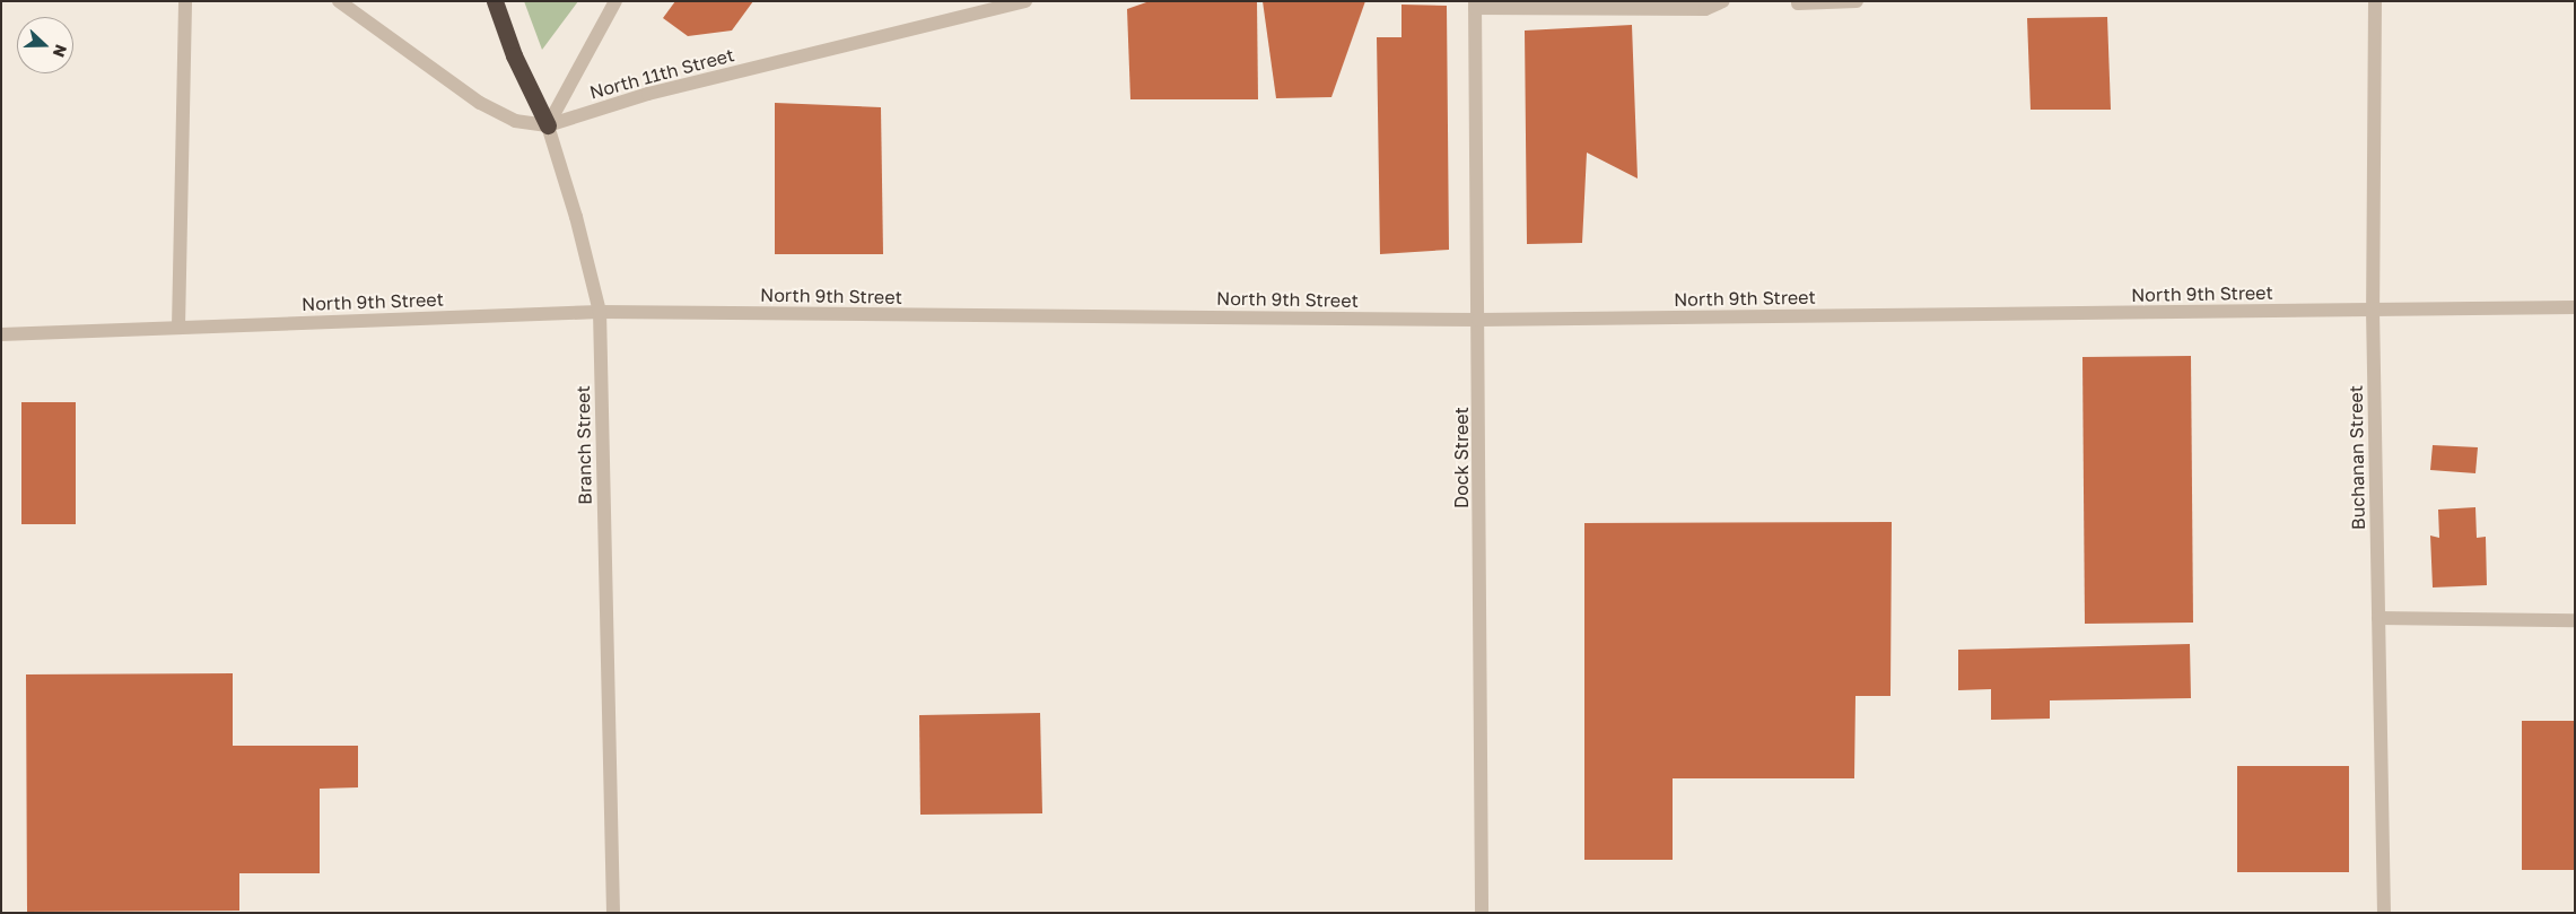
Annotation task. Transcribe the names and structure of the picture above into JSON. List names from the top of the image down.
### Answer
{
  "streets": {
    "street": [
      "North 11th Street",
      "North 9th Street",
      "Branch Street",
      "Dock Street",
      "Buchanan Street"
    ]
  },
  "crossings": [
    ["North 11th Street", "Branch Street"],
    ["North 9th Street", "Branch Street"],
    ["North 9th Street", "Dock Street"],
    ["North 9th Street", "Buchanan Street"]
  ],
  "north": "right"
}
